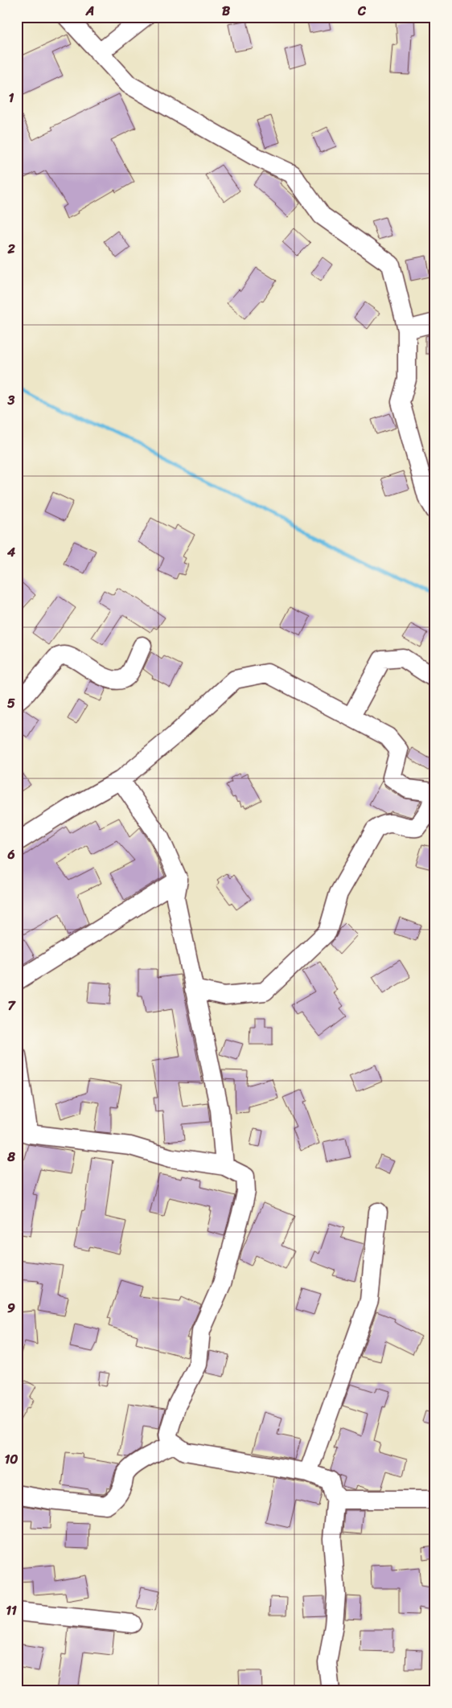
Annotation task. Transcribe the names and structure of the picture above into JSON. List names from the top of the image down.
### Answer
{
  "grid": {
    "columns": ["A", "B", "C"],
    "rows": [
      "1",
      "2",
      "3",
      "4",
      "5",
      "6",
      "7",
      "8",
      "9",
      "10",
      "11"
    ]
  }
}
